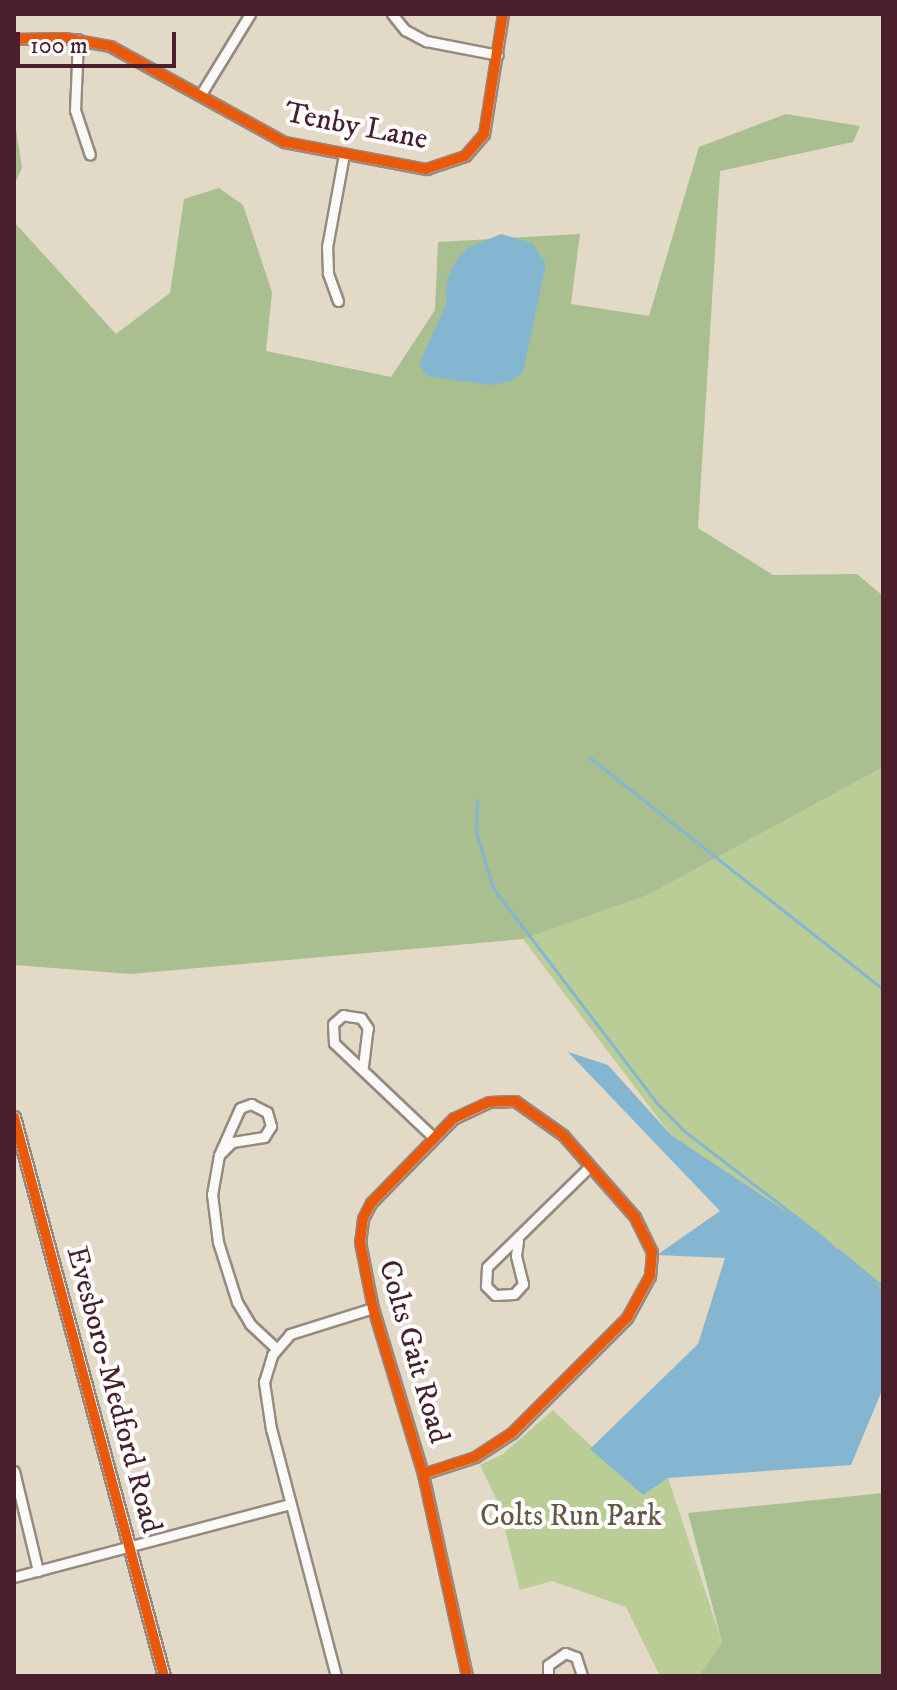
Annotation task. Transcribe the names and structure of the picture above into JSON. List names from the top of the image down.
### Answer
{
  "streets": {
    "street": ["Tenby Lane", "Colts Gait Road", "Evesboro-Medford Road"]
  },
  "parks": ["Colts Run Park"],
  "scale_bar": "100 m"
}
